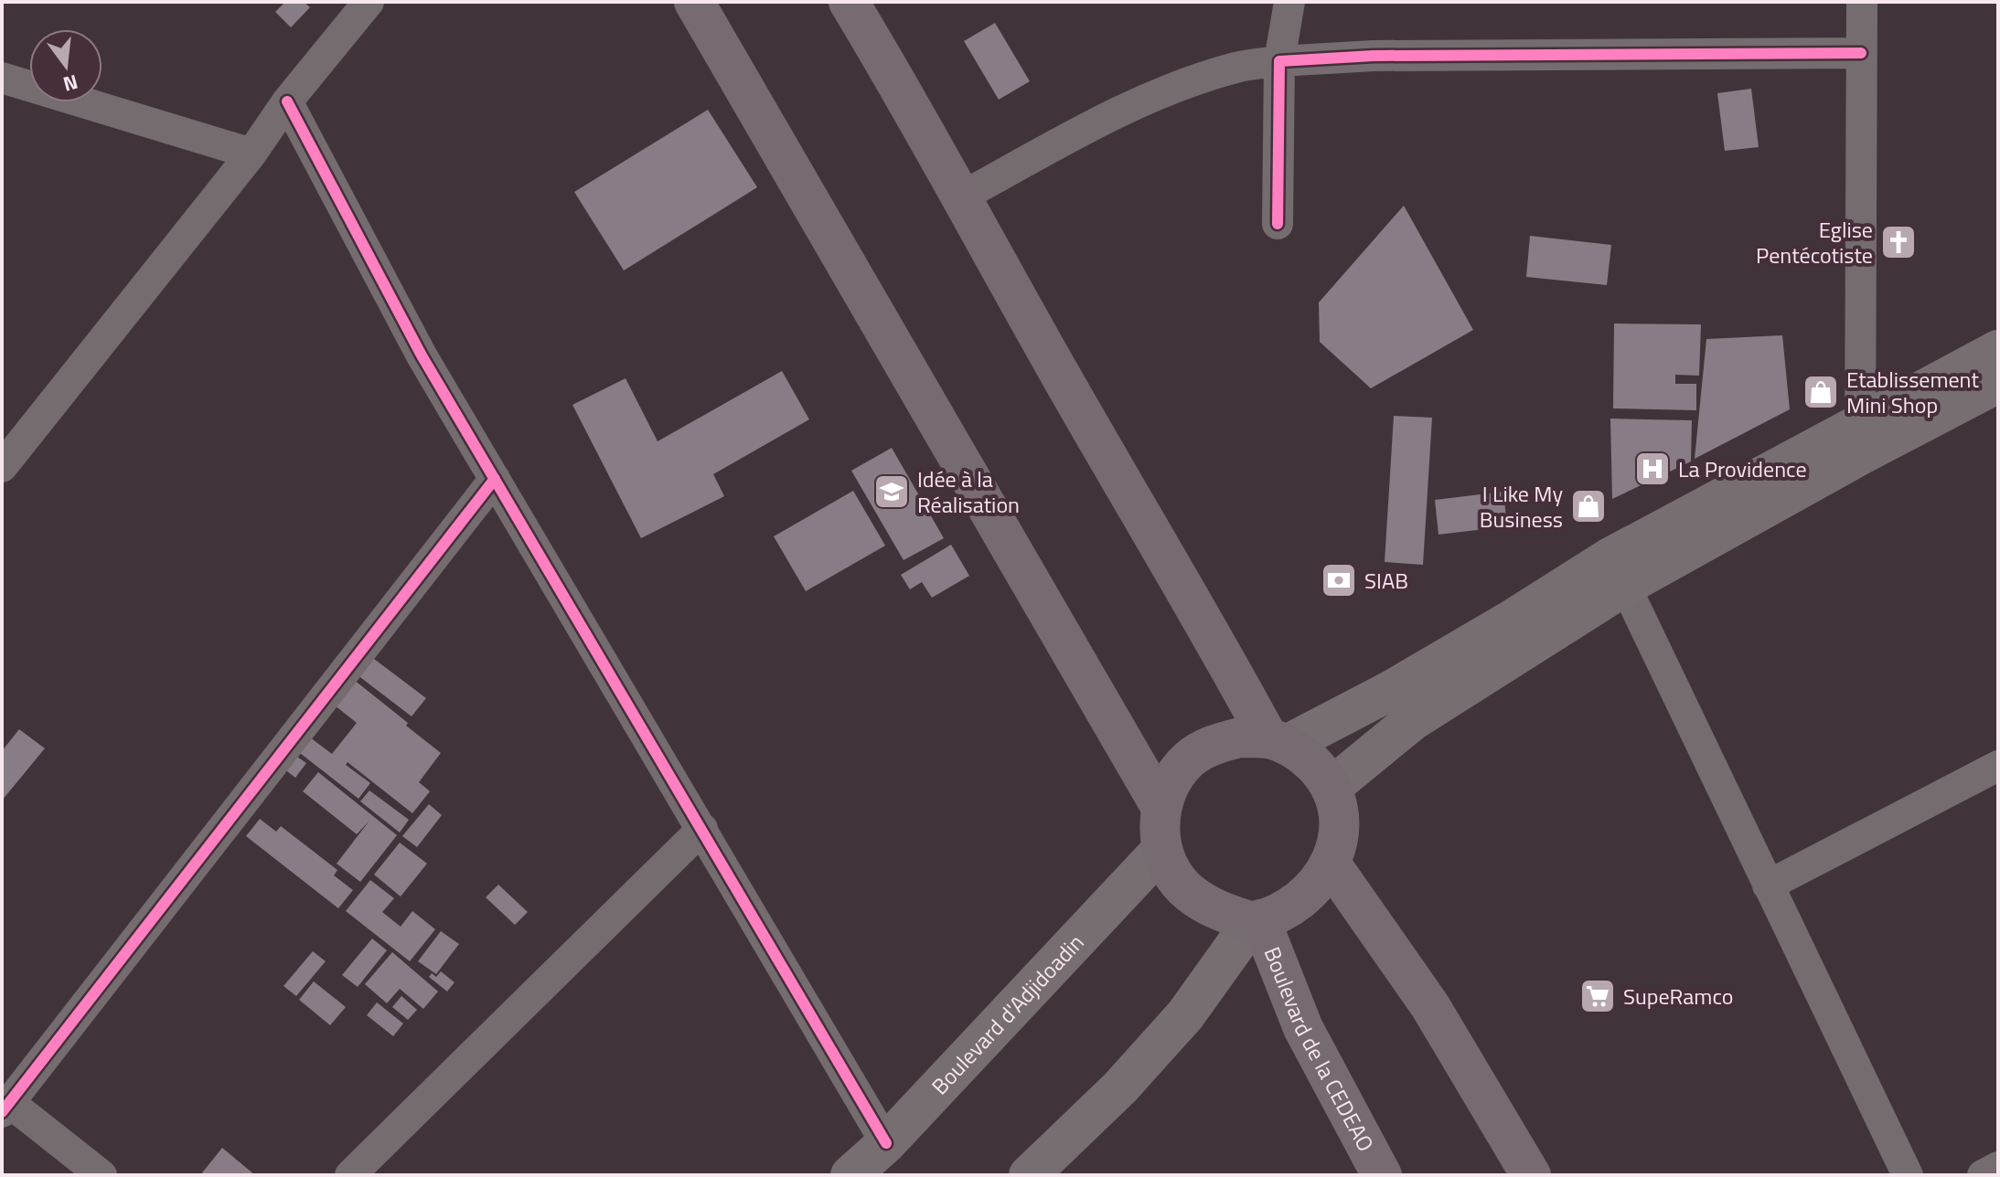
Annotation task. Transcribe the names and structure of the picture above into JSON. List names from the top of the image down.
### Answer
{
  "streets": {
    "main road": ["Boulevard d'Adjidoadin", "Boulevard de la CEDEAO"]
  },
  "crossings": [
    ["Boulevard d'Adjidoadin", "Boulevard de la CEDEAO"]
  ],
  "places": {
    "church": ["Eglise Pentécotiste"],
    "shop": ["Etablissement Mini Shop", "I Like My Business"],
    "hospital": ["La Providence"],
    "school or university": ["Idée à la Réalisation"],
    "bank": ["SIAB"],
    "supermarket": ["SupeRamco"]
  },
  "north": "bottom"
}
